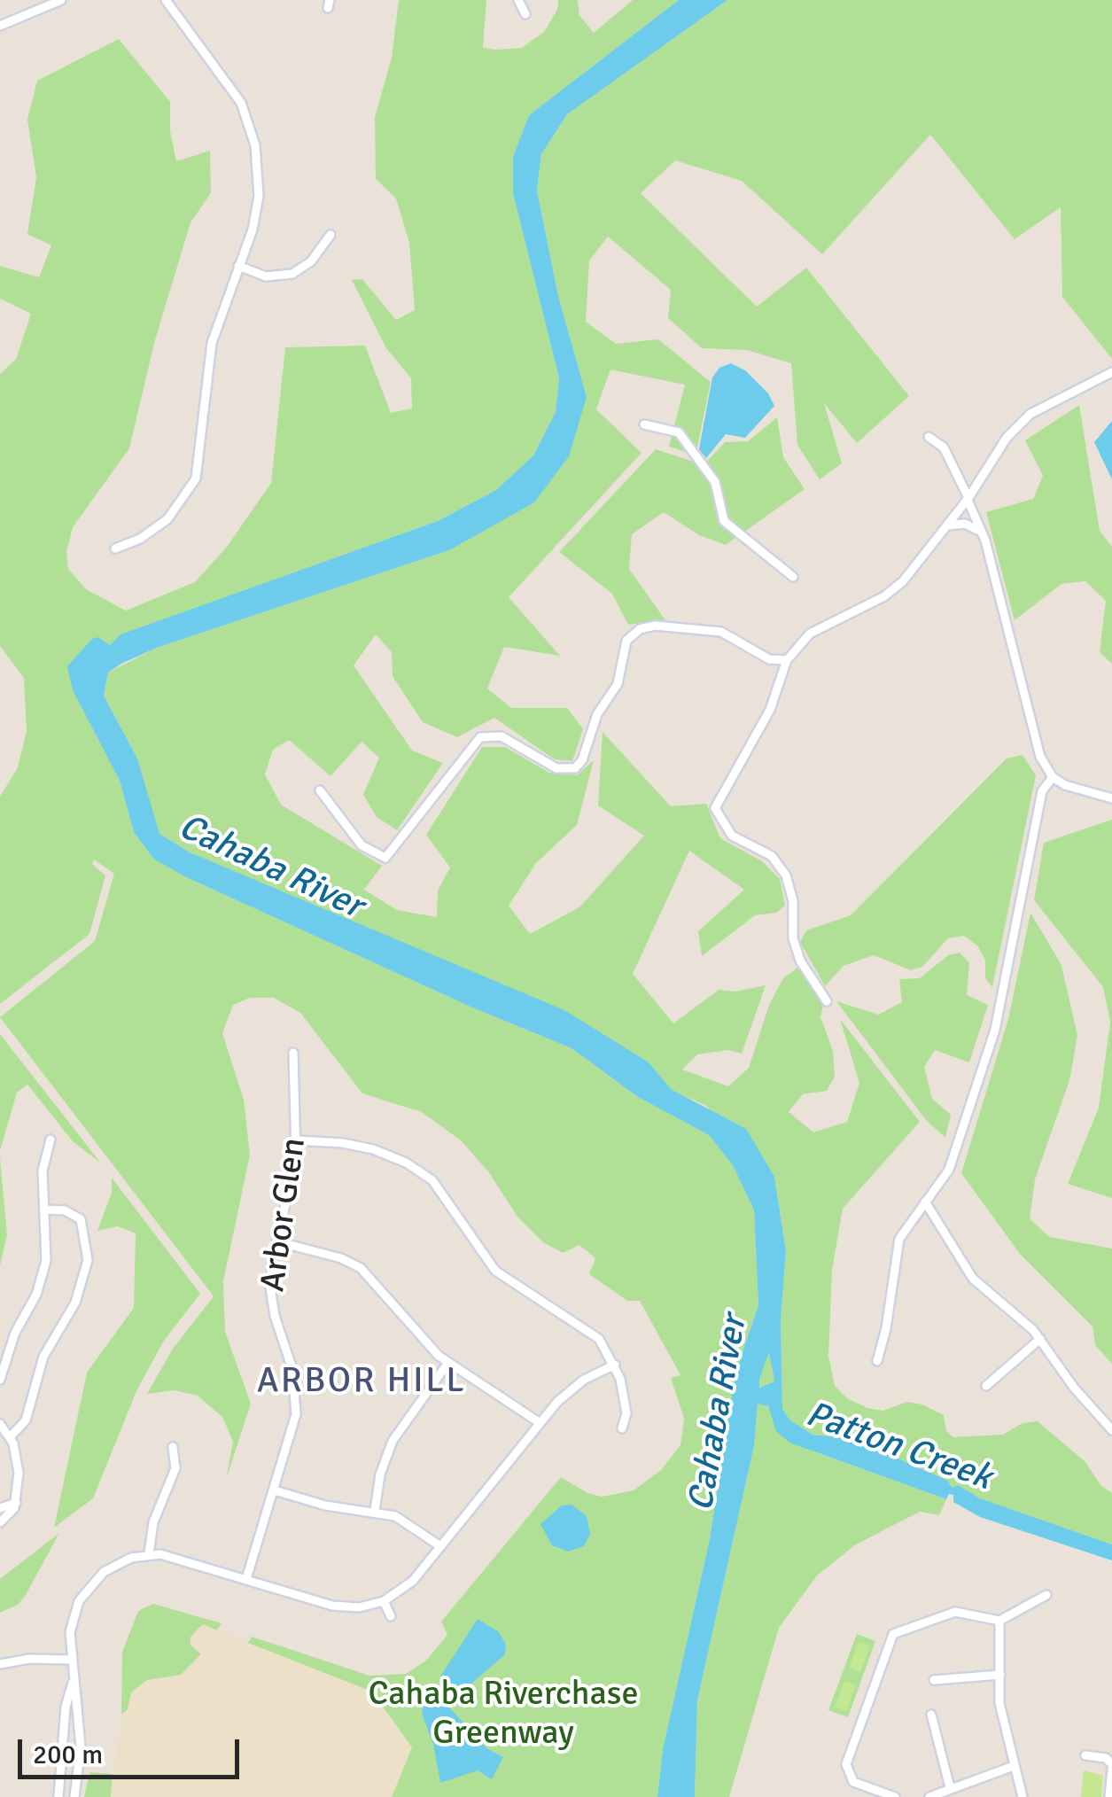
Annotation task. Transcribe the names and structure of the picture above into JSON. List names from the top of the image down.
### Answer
{
  "streets": {
    "street": ["Arbor Glen"]
  },
  "districts": ["ARBOR HILL"],
  "water": ["Cahaba River", "Patton Creek"],
  "parks": ["Cahaba Riverchase Greenway"],
  "scale_bar": "200 m"
}
